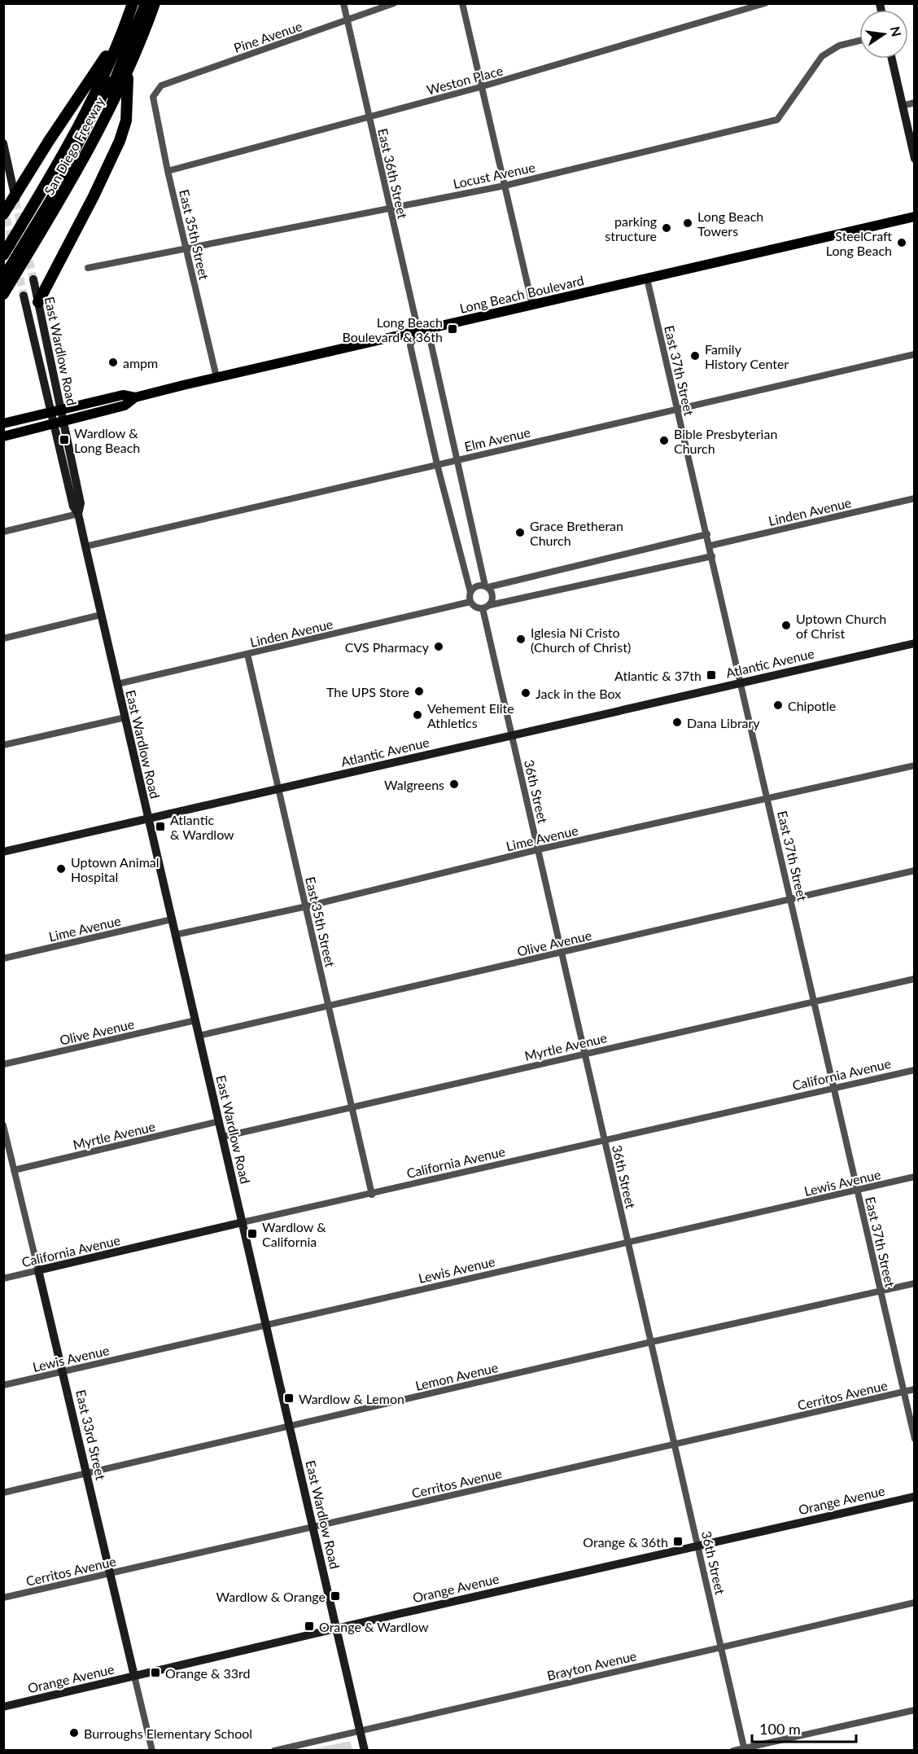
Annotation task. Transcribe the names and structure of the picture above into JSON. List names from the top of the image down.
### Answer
{
  "streets": {
    "highway": ["San Diego Freeway"],
    "main road": [
      "Long Beach Boulevard",
      "East Wardlow Road",
      "Atlantic Avenue",
      "California Avenue",
      "East 33rd Street",
      "Orange Avenue"
    ],
    "street": [
      "Pine Avenue",
      "Weston Place",
      "East 36th Street",
      "Locust Avenue",
      "East 35th Street",
      "East 37th Street",
      "Elm Avenue",
      "Linden Avenue",
      "36th Street",
      "Lime Avenue",
      "Olive Avenue",
      "Myrtle Avenue",
      "Lewis Avenue",
      "Lemon Avenue",
      "Cerritos Avenue",
      "Brayton Avenue"
    ]
  },
  "crossings": [
    ["Pine Avenue", "East 36th Street"],
    ["Pine Avenue", "East 35th Street"],
    ["Weston Place", "East 36th Street"],
    ["Weston Place", "East 35th Street"],
    ["East 36th Street", "Locust Avenue"],
    ["East 36th Street", "Long Beach Boulevard"],
    ["East 36th Street", "Elm Avenue"],
    ["East 36th Street", "Linden Avenue"],
    ["East 36th Street", "36th Street"],
    ["Locust Avenue", "East 35th Street"],
    ["East 35th Street", "Long Beach Boulevard"],
    ["East 35th Street", "Linden Avenue"],
    ["East 35th Street", "Atlantic Avenue"],
    ["East 35th Street", "Lime Avenue"],
    ["East 35th Street", "Olive Avenue"],
    ["East 35th Street", "Myrtle Avenue"],
    ["East 35th Street", "California Avenue"],
    ["Long Beach Boulevard", "East Wardlow Road"],
    ["Long Beach Boulevard", "East 37th Street"],
    ["East Wardlow Road", "Elm Avenue"],
    ["East Wardlow Road", "Linden Avenue"],
    ["East Wardlow Road", "Atlantic Avenue"],
    ["East Wardlow Road", "Lime Avenue"],
    ["East Wardlow Road", "Olive Avenue"],
    ["East Wardlow Road", "Myrtle Avenue"],
    ["East Wardlow Road", "California Avenue"],
    ["East Wardlow Road", "Lewis Avenue"],
    ["East Wardlow Road", "Lemon Avenue"],
    ["East Wardlow Road", "Cerritos Avenue"],
    ["East Wardlow Road", "Orange Avenue"],
    ["East Wardlow Road", "Brayton Avenue"],
    ["East 37th Street", "Elm Avenue"],
    ["East 37th Street", "Linden Avenue"],
    ["East 37th Street", "Atlantic Avenue"],
    ["East 37th Street", "Lime Avenue"],
    ["East 37th Street", "Olive Avenue"],
    ["East 37th Street", "Myrtle Avenue"],
    ["East 37th Street", "California Avenue"],
    ["East 37th Street", "Lewis Avenue"],
    ["East 37th Street", "Lemon Avenue"],
    ["East 37th Street", "Cerritos Avenue"],
    ["Linden Avenue", "36th Street"],
    ["Atlantic Avenue", "36th Street"],
    ["36th Street", "Lime Avenue"],
    ["36th Street", "Olive Avenue"],
    ["36th Street", "Myrtle Avenue"],
    ["36th Street", "California Avenue"],
    ["36th Street", "Lewis Avenue"],
    ["36th Street", "Lemon Avenue"],
    ["36th Street", "Cerritos Avenue"],
    ["36th Street", "Orange Avenue"],
    ["36th Street", "Brayton Avenue"],
    ["Myrtle Avenue", "East 33rd Street"],
    ["California Avenue", "East 33rd Street"],
    ["Lewis Avenue", "East 33rd Street"],
    ["Lemon Avenue", "East 33rd Street"],
    ["Cerritos Avenue", "East 33rd Street"],
    ["East 33rd Street", "Orange Avenue"]
  ],
  "places": {
    "other": [
      "Long Beach Towers",
      "parking structure",
      "SteelCraft Long Beach",
      "Family History Center",
      "ampm",
      "Bible Presbyterian Church",
      "Grace Bretheran Church",
      "Uptown Church of Christ",
      "Iglesia Ni Cristo (Church of Christ)",
      "CVS Pharmacy",
      "The UPS Store",
      "Jack in the Box",
      "Chipotle",
      "Vehement Elite Athletics",
      "Dana Library",
      "Walgreens",
      "Uptown Animal Hospital",
      "Burroughs Elementary School"
    ],
    "transit": [
      "Long Beach Boulevard & 36th",
      "Wardlow & Long Beach",
      "Atlantic & 37th",
      "Atlantic & Wardlow",
      "Wardlow & California",
      "Wardlow & Lemon",
      "Orange & 36th",
      "Wardlow & Orange",
      "Orange & Wardlow",
      "Orange & 33rd"
    ]
  },
  "scale_bar": "100 m",
  "north": "right"
}
